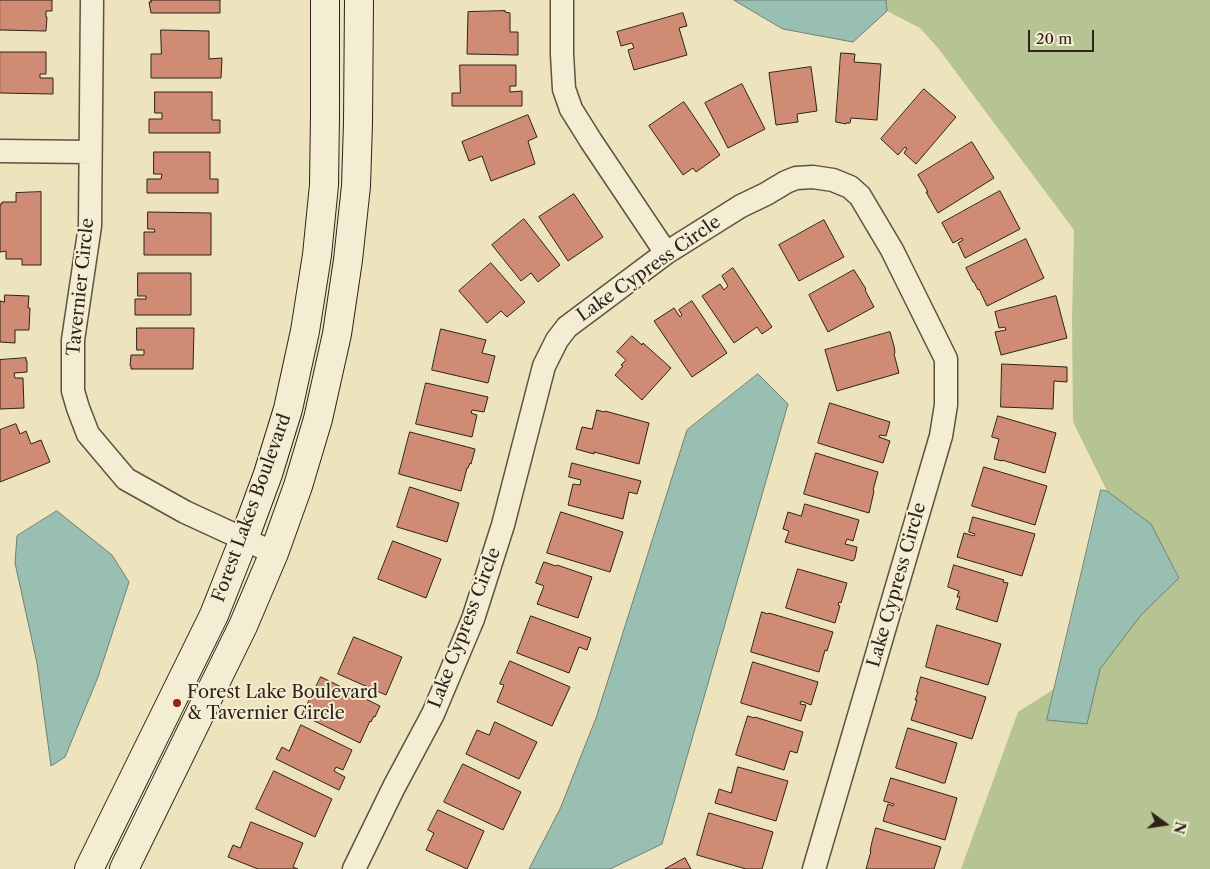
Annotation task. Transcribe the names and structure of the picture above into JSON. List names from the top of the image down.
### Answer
{
  "streets": {
    "main road": ["Forest Lakes Boulevard"],
    "street": ["Lake Cypress Circle", "Tavernier Circle"]
  },
  "crossings": [
    ["Tavernier Circle", "Forest Lakes Boulevard"]
  ],
  "places": ["Forest Lake Boulevard & Tavernier Circle"],
  "scale_bar": "20 m",
  "north": "right"
}
